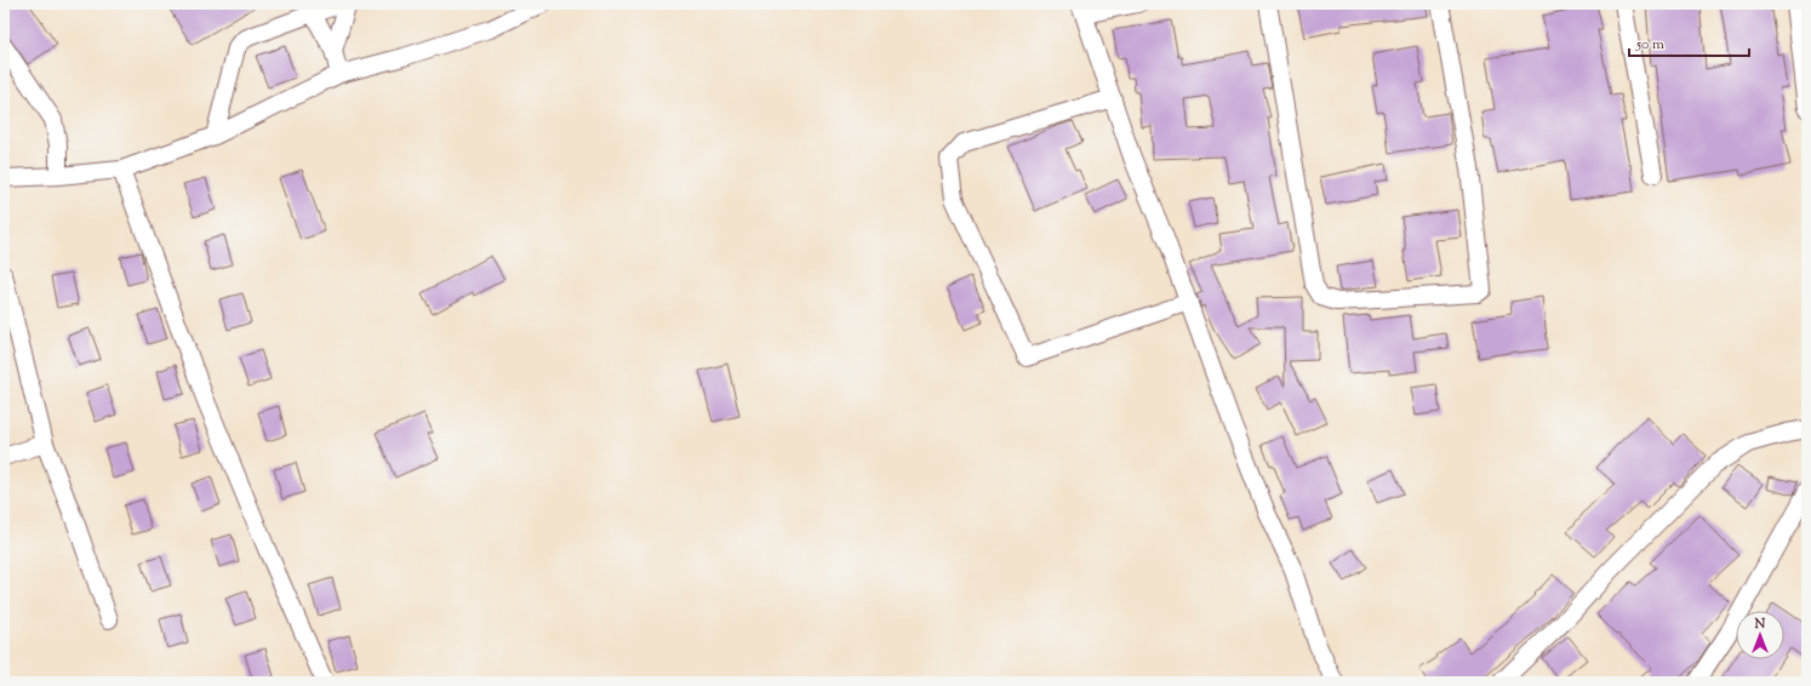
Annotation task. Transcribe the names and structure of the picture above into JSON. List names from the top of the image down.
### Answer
{
  "scale_bar": "50 m",
  "north": "top"
}
